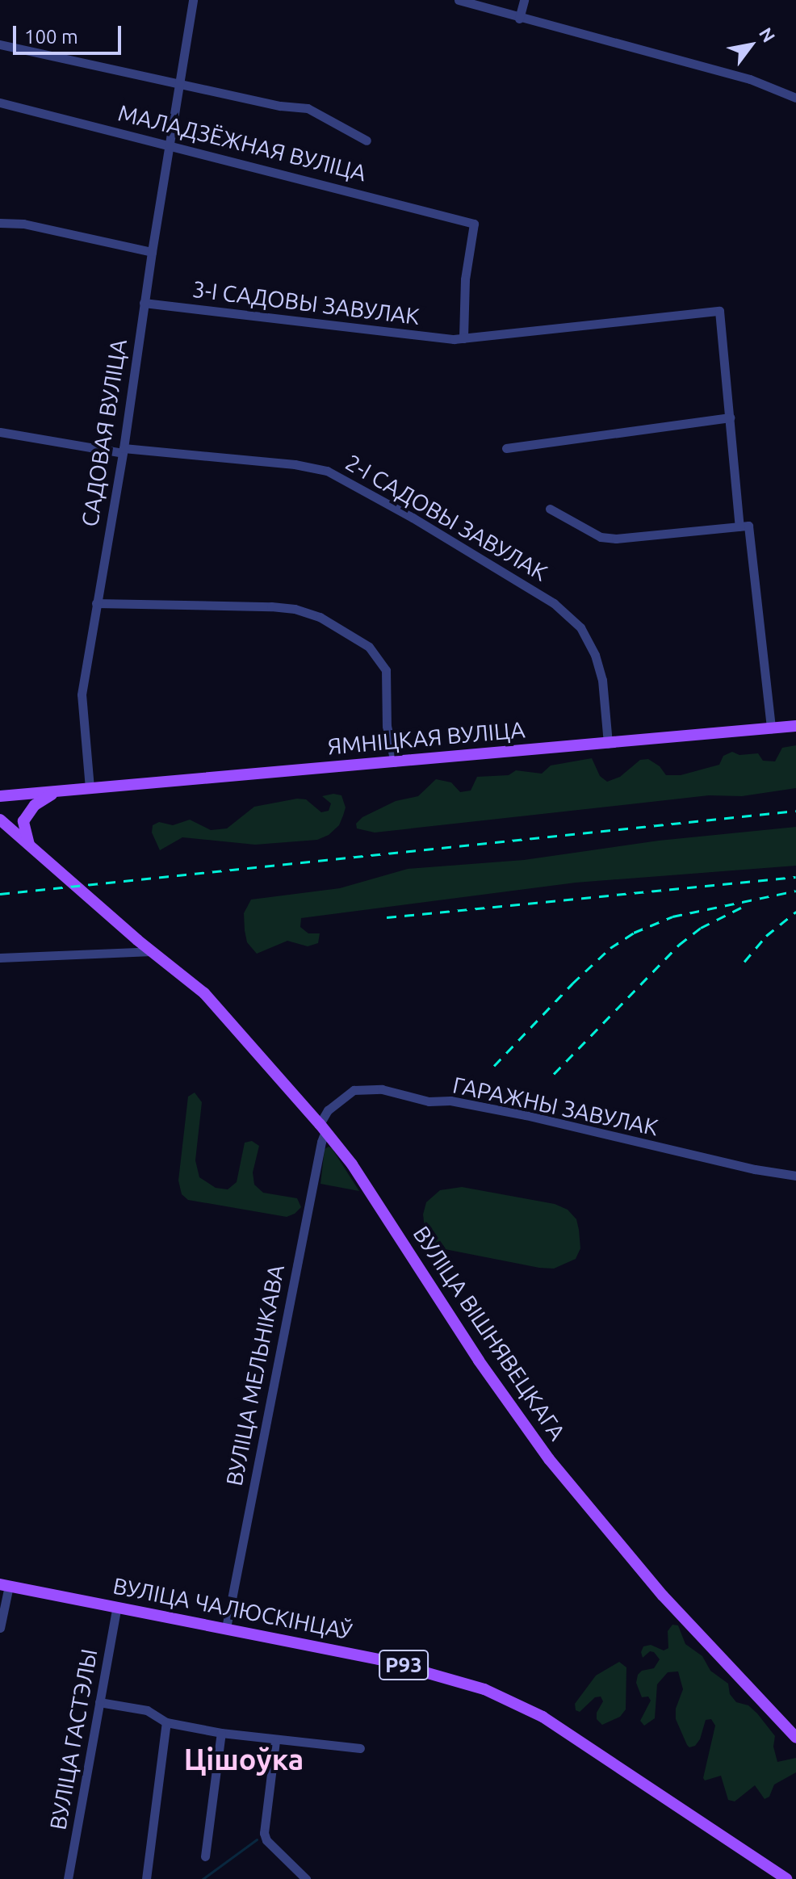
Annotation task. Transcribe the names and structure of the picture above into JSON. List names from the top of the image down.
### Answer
{
  "streets": {
    "main road": [
      "ЯМНІЦКАЯ ВУЛІЦА",
      "ВУЛІЦА ВІШНЯВЕЦКАГА",
      "ВУЛІЦА ЧАЛЮСКІНЦАЎ",
      "Р93"
    ],
    "street": [
      "МАЛАДЗЁЖНАЯ ВУЛІЦА",
      "3-І САДОВЫ ЗАВУЛАК",
      "САДОВАЯ ВУЛІЦА",
      "2-І САДОВЫ ЗАВУЛАК",
      "ГАРАЖНЫ ЗАВУЛАК",
      "ВУЛІЦА МЕЛЬНІКАВА",
      "ВУЛІЦА ГАСТЭЛЫ"
    ]
  },
  "crossings": [
    ["МАЛАДЗЁЖНАЯ ВУЛІЦА", "3-І САДОВЫ ЗАВУЛАК"],
    ["МАЛАДЗЁЖНАЯ ВУЛІЦА", "САДОВАЯ ВУЛІЦА"],
    ["3-І САДОВЫ ЗАВУЛАК", "САДОВАЯ ВУЛІЦА"],
    ["САДОВАЯ ВУЛІЦА", "2-І САДОВЫ ЗАВУЛАК"],
    ["САДОВАЯ ВУЛІЦА", "ЯМНІЦКАЯ ВУЛІЦА"],
    ["2-І САДОВЫ ЗАВУЛАК", "ЯМНІЦКАЯ ВУЛІЦА"],
    ["ГАРАЖНЫ ЗАВУЛАК", "ВУЛІЦА ВІШНЯВЕЦКАГА"],
    ["ГАРАЖНЫ ЗАВУЛАК", "ВУЛІЦА МЕЛЬНІКАВА"],
    ["ВУЛІЦА ВІШНЯВЕЦКАГА", "ВУЛІЦА МЕЛЬНІКАВА"],
    ["ВУЛІЦА МЕЛЬНІКАВА", "ВУЛІЦА ЧАЛЮСКІНЦАЎ"],
    ["ВУЛІЦА ЧАЛЮСКІНЦАЎ", "ВУЛІЦА ГАСТЭЛЫ"]
  ],
  "districts": ["Цішоўка"],
  "scale_bar": "100 m",
  "north": "top right"
}
